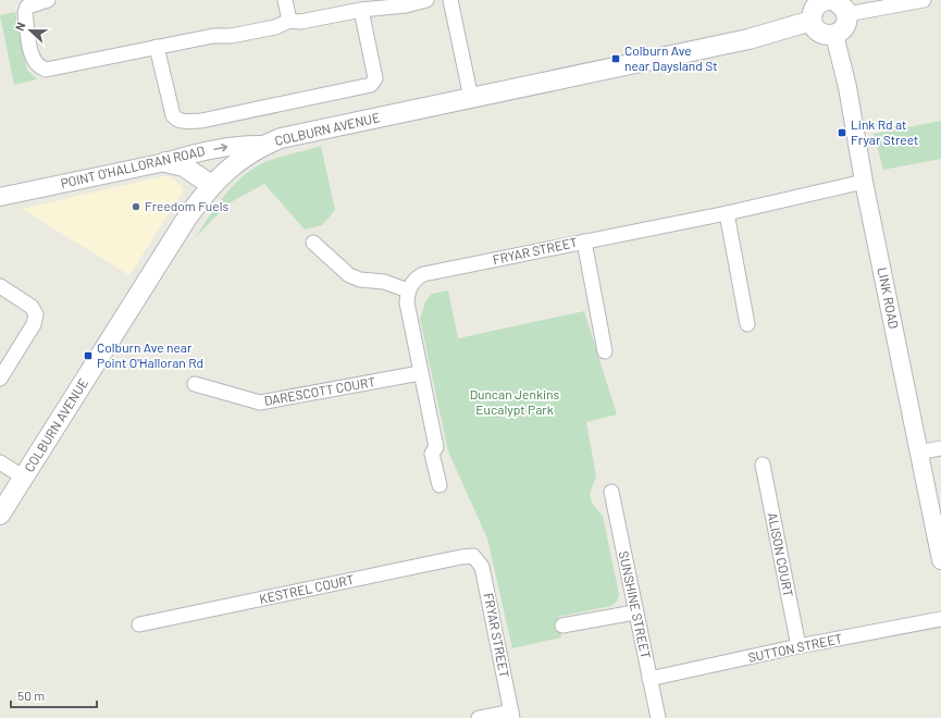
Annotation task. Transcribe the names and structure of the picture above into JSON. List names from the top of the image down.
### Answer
{
  "streets": {
    "main road": ["COLBURN AVENUE"],
    "street": [
      "POINT O'HALLORAN ROAD",
      "FRYAR STREET",
      "LINK ROAD",
      "DARESCOTT COURT",
      "ALISON COURT",
      "KESTREL COURT",
      "SUNSHINE STREET",
      "SUTTON STREET"
    ]
  },
  "crossings": [
    ["COLBURN AVENUE", "POINT O'HALLORAN ROAD"],
    ["FRYAR STREET", "LINK ROAD"],
    ["FRYAR STREET", "KESTREL COURT"],
    ["ALISON COURT", "SUTTON STREET"],
    ["SUNSHINE STREET", "SUTTON STREET"]
  ],
  "parks": ["Duncan Jenkins Eucalypt Park"],
  "places": {
    "transit": ["Colburn Ave near Daysland St", "Link Rd at Fryar Street", "Colburn Ave near Point O'Halloran Rd"],
    "other": ["Freedom Fuels"]
  },
  "scale_bar": "50 m",
  "north": "left"
}
